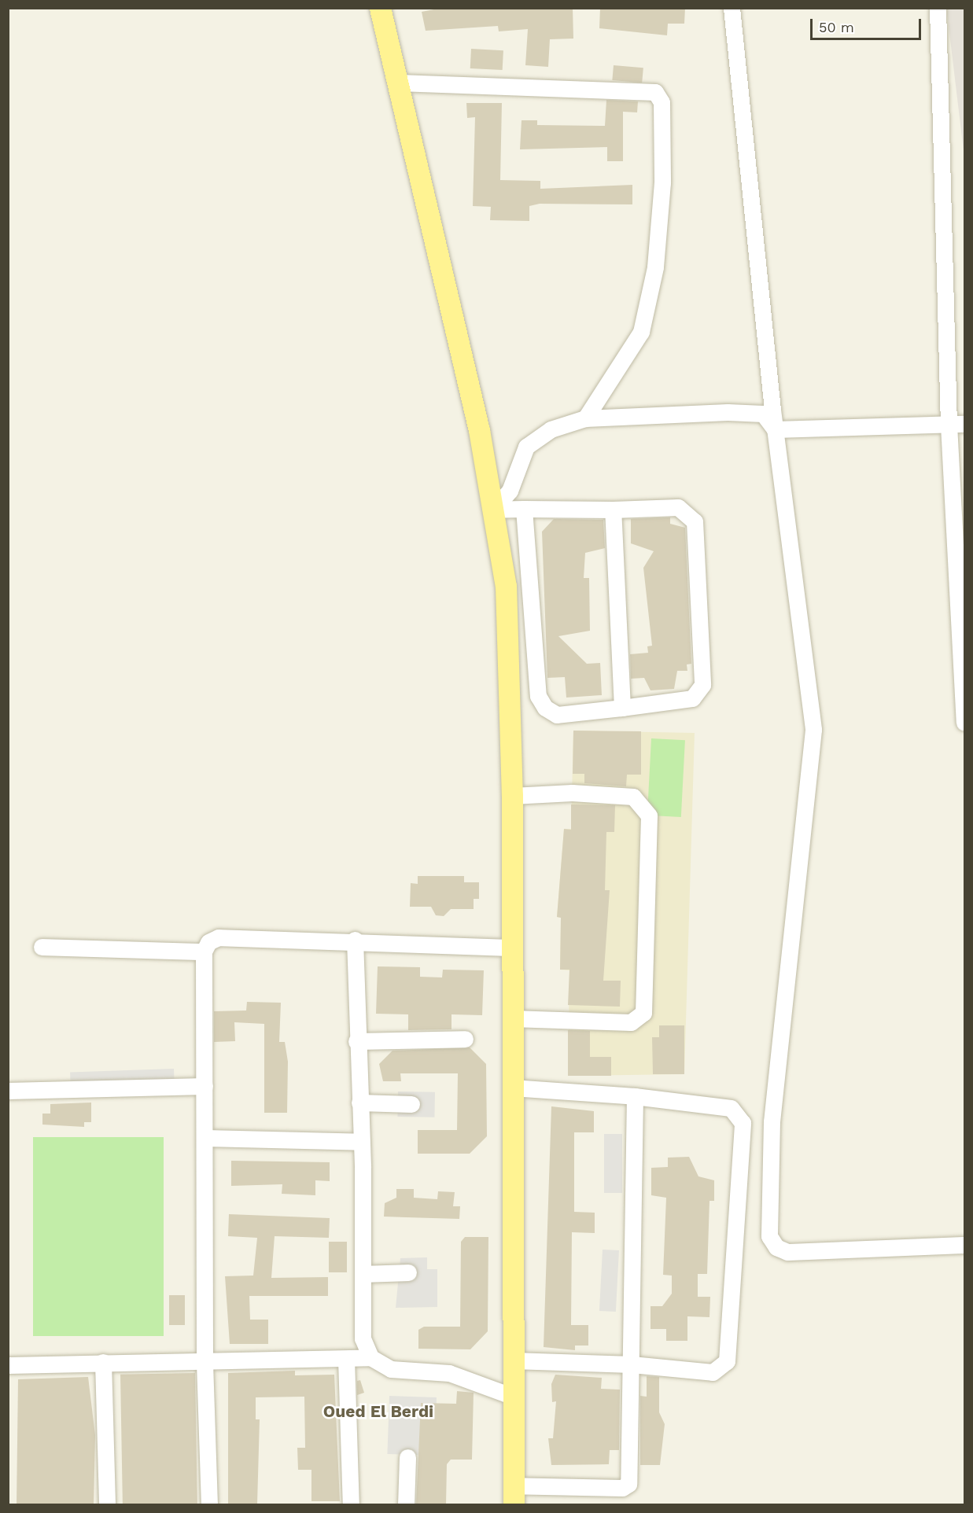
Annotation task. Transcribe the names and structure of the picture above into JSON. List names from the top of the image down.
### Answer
{
  "districts": ["Oued El Berdi"],
  "scale_bar": "50 m"
}
